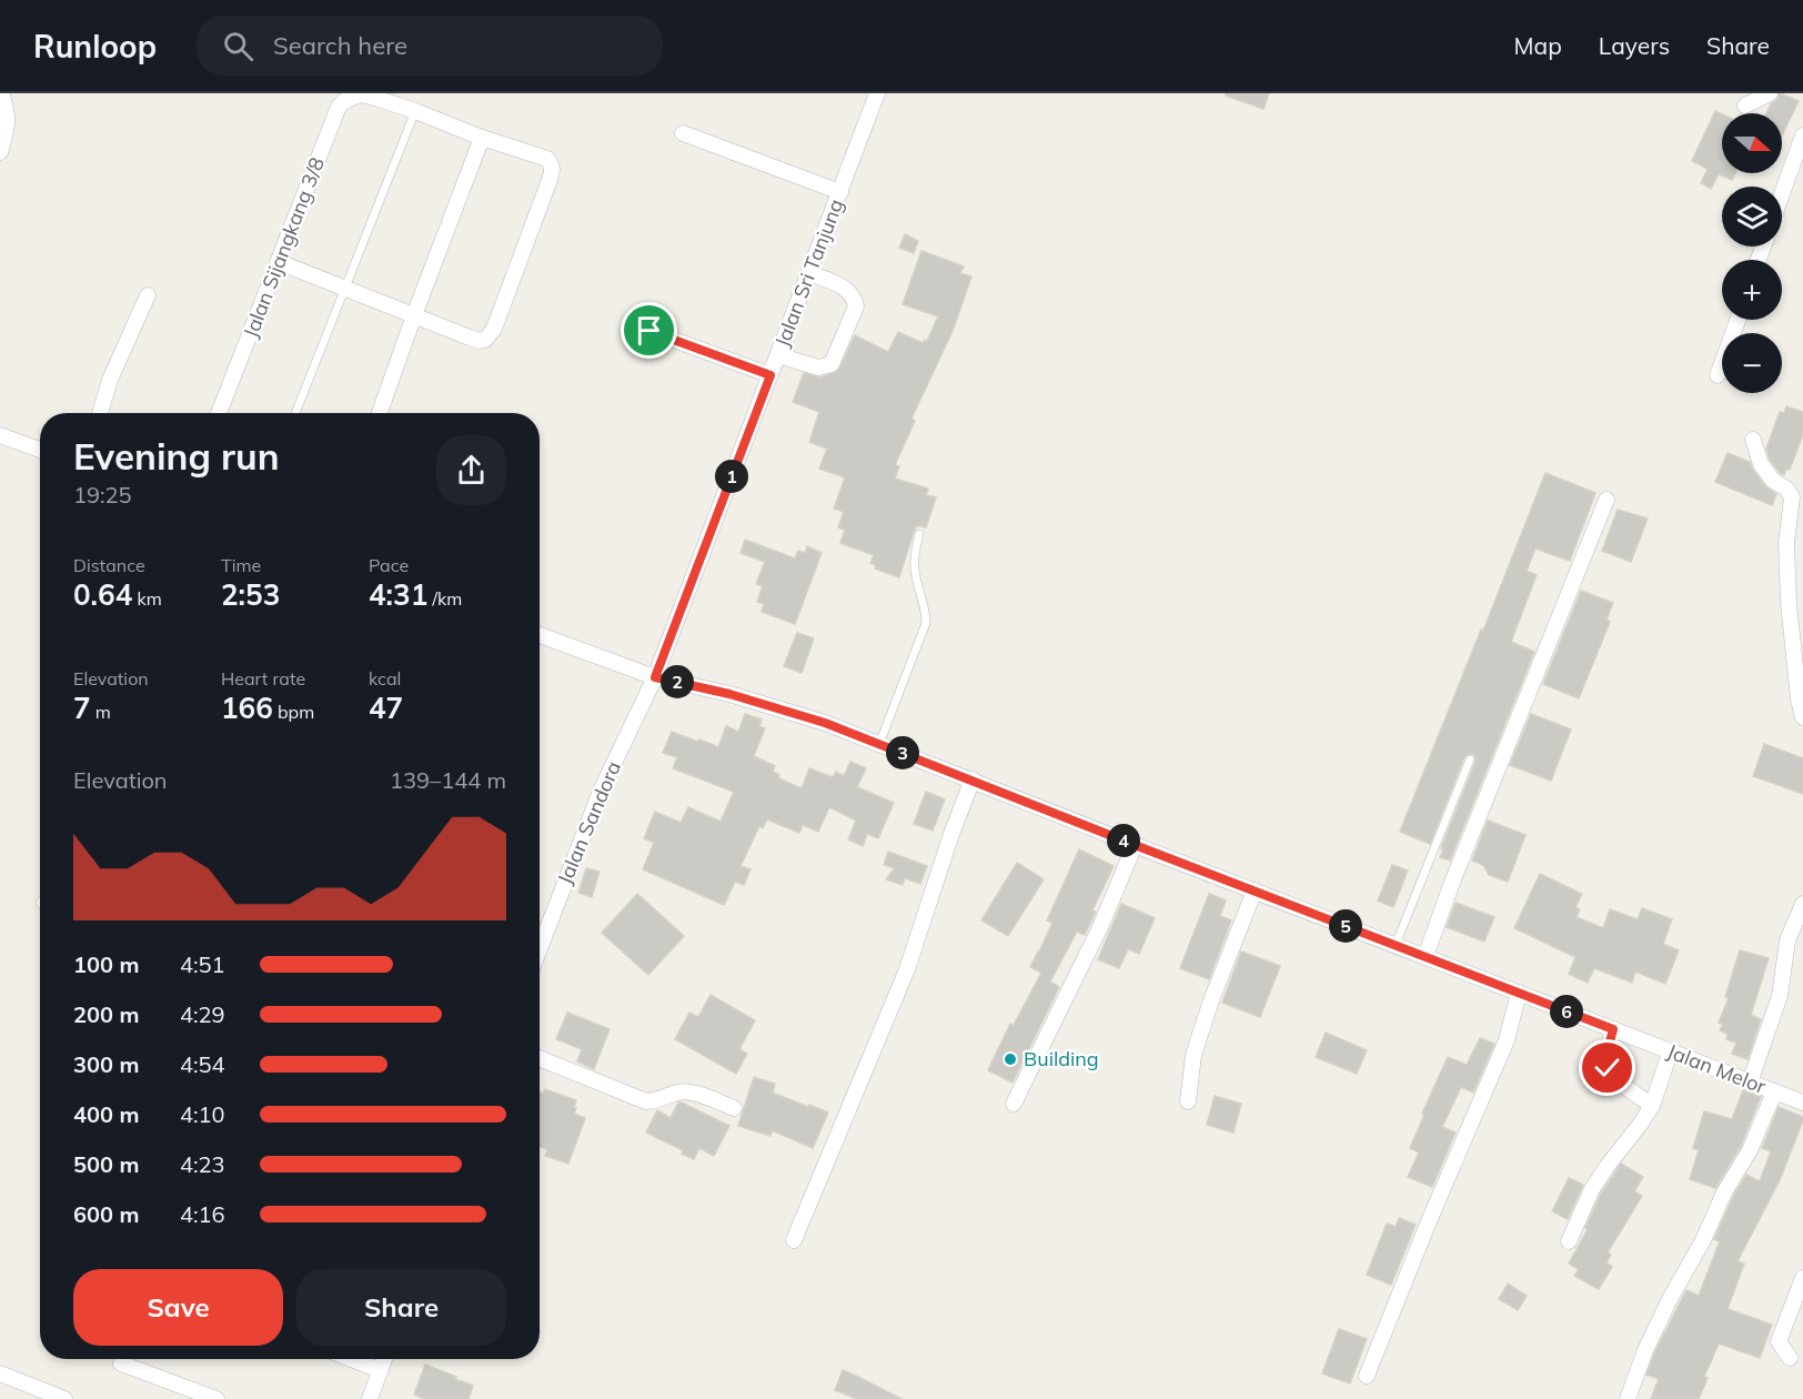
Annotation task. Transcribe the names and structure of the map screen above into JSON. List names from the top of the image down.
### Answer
{
  "streets": {
    "street": [
      "Jalan Sijangkang 3/8",
      "Jalan Sri Tanjung",
      "Jalan Sandora",
      "Jalan Melor"
    ]
  },
  "crossings": [
    ["Jalan Sri Tanjung", "Jalan Sandora"],
    ["Jalan Sri Tanjung", "Jalan Melor"],
    ["Jalan Sandora", "Jalan Melor"]
  ],
  "places": ["Building"],
  "north": "right",
  "page": {
    "header": "Runloop",
    "search": "Search here",
    "nav": ["Map", "Layers", "Share"],
    "map_buttons": ["+", "−"],
    "heading": ["Evening run", "19:25"],
    "pins": [
      "1",
      "2",
      "3",
      "4",
      "5",
      "6"
    ],
    "stats": [
      ["Distance", "0.64 km"],
      ["Time", "2:53"],
      ["Pace", "4:31 /km"],
      ["Elevation", "7 m"],
      ["Heart rate", "166 bpm"],
      ["kcal", "47"]
    ],
    "chart": ["Elevation", "139–144 m"],
    "list": [
      {
        "name": "100 m",
        "note": "4:51"
      },
      {
        "name": "200 m",
        "note": "4:29"
      },
      {
        "name": "300 m",
        "note": "4:54"
      },
      {
        "name": "400 m",
        "note": "4:10"
      },
      {
        "name": "500 m",
        "note": "4:23"
      },
      {
        "name": "600 m",
        "note": "4:16"
      }
    ],
    "buttons": ["Save", "Share"]
  }
}
